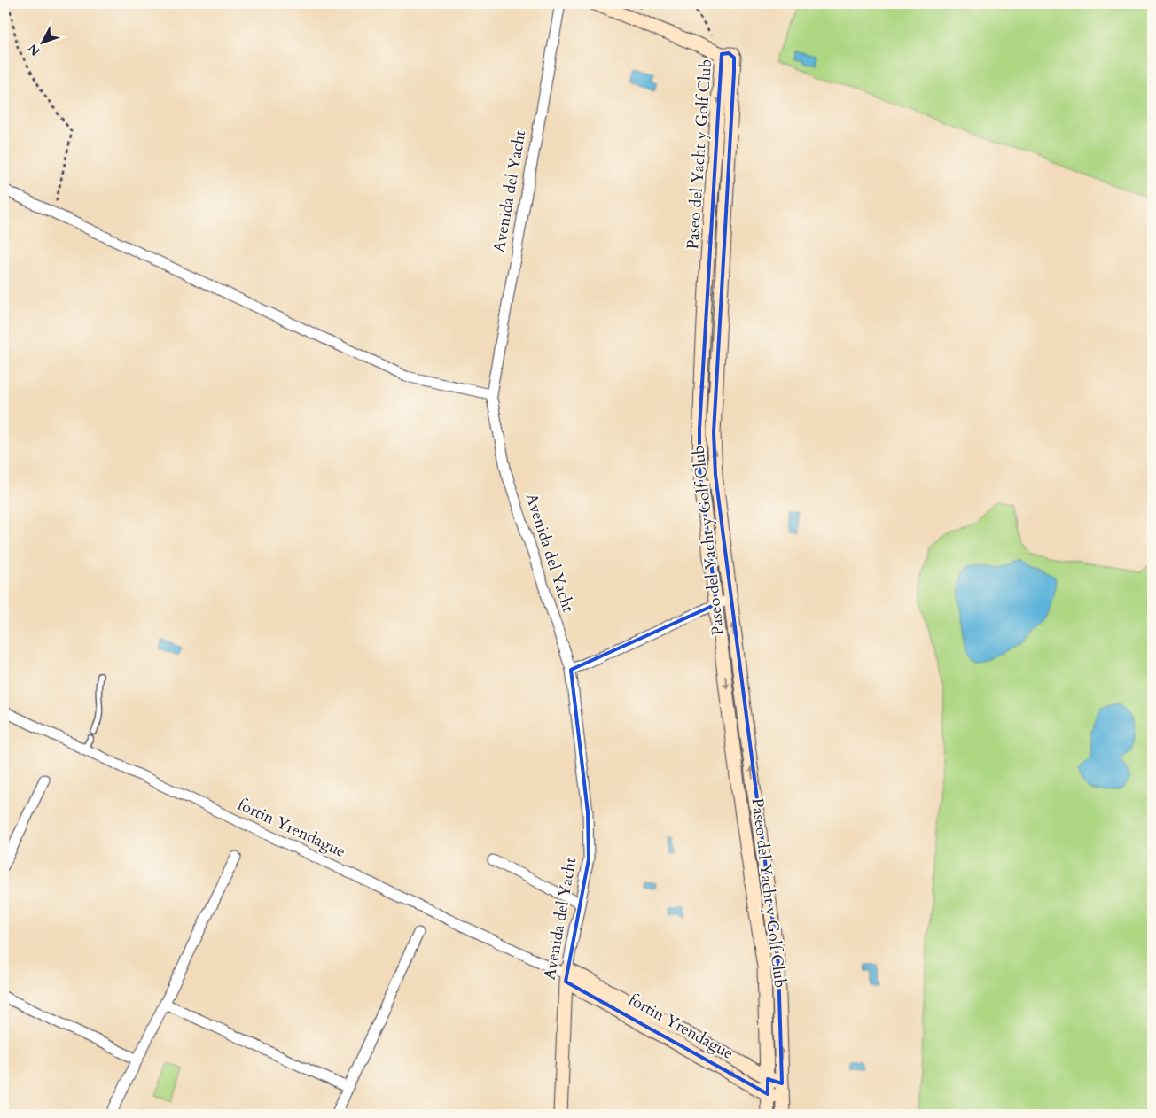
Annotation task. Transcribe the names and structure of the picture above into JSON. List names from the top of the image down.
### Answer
{
  "streets": {
    "main road": ["Paseo del Yacht y Golf Club", "Avenida del Yacht", "fortin Yrendague"]
  },
  "crossings": [
    ["Paseo del Yacht y Golf Club", "fortin Yrendague"],
    ["Avenida del Yacht", "fortin Yrendague"]
  ],
  "north": "bottom left"
}
